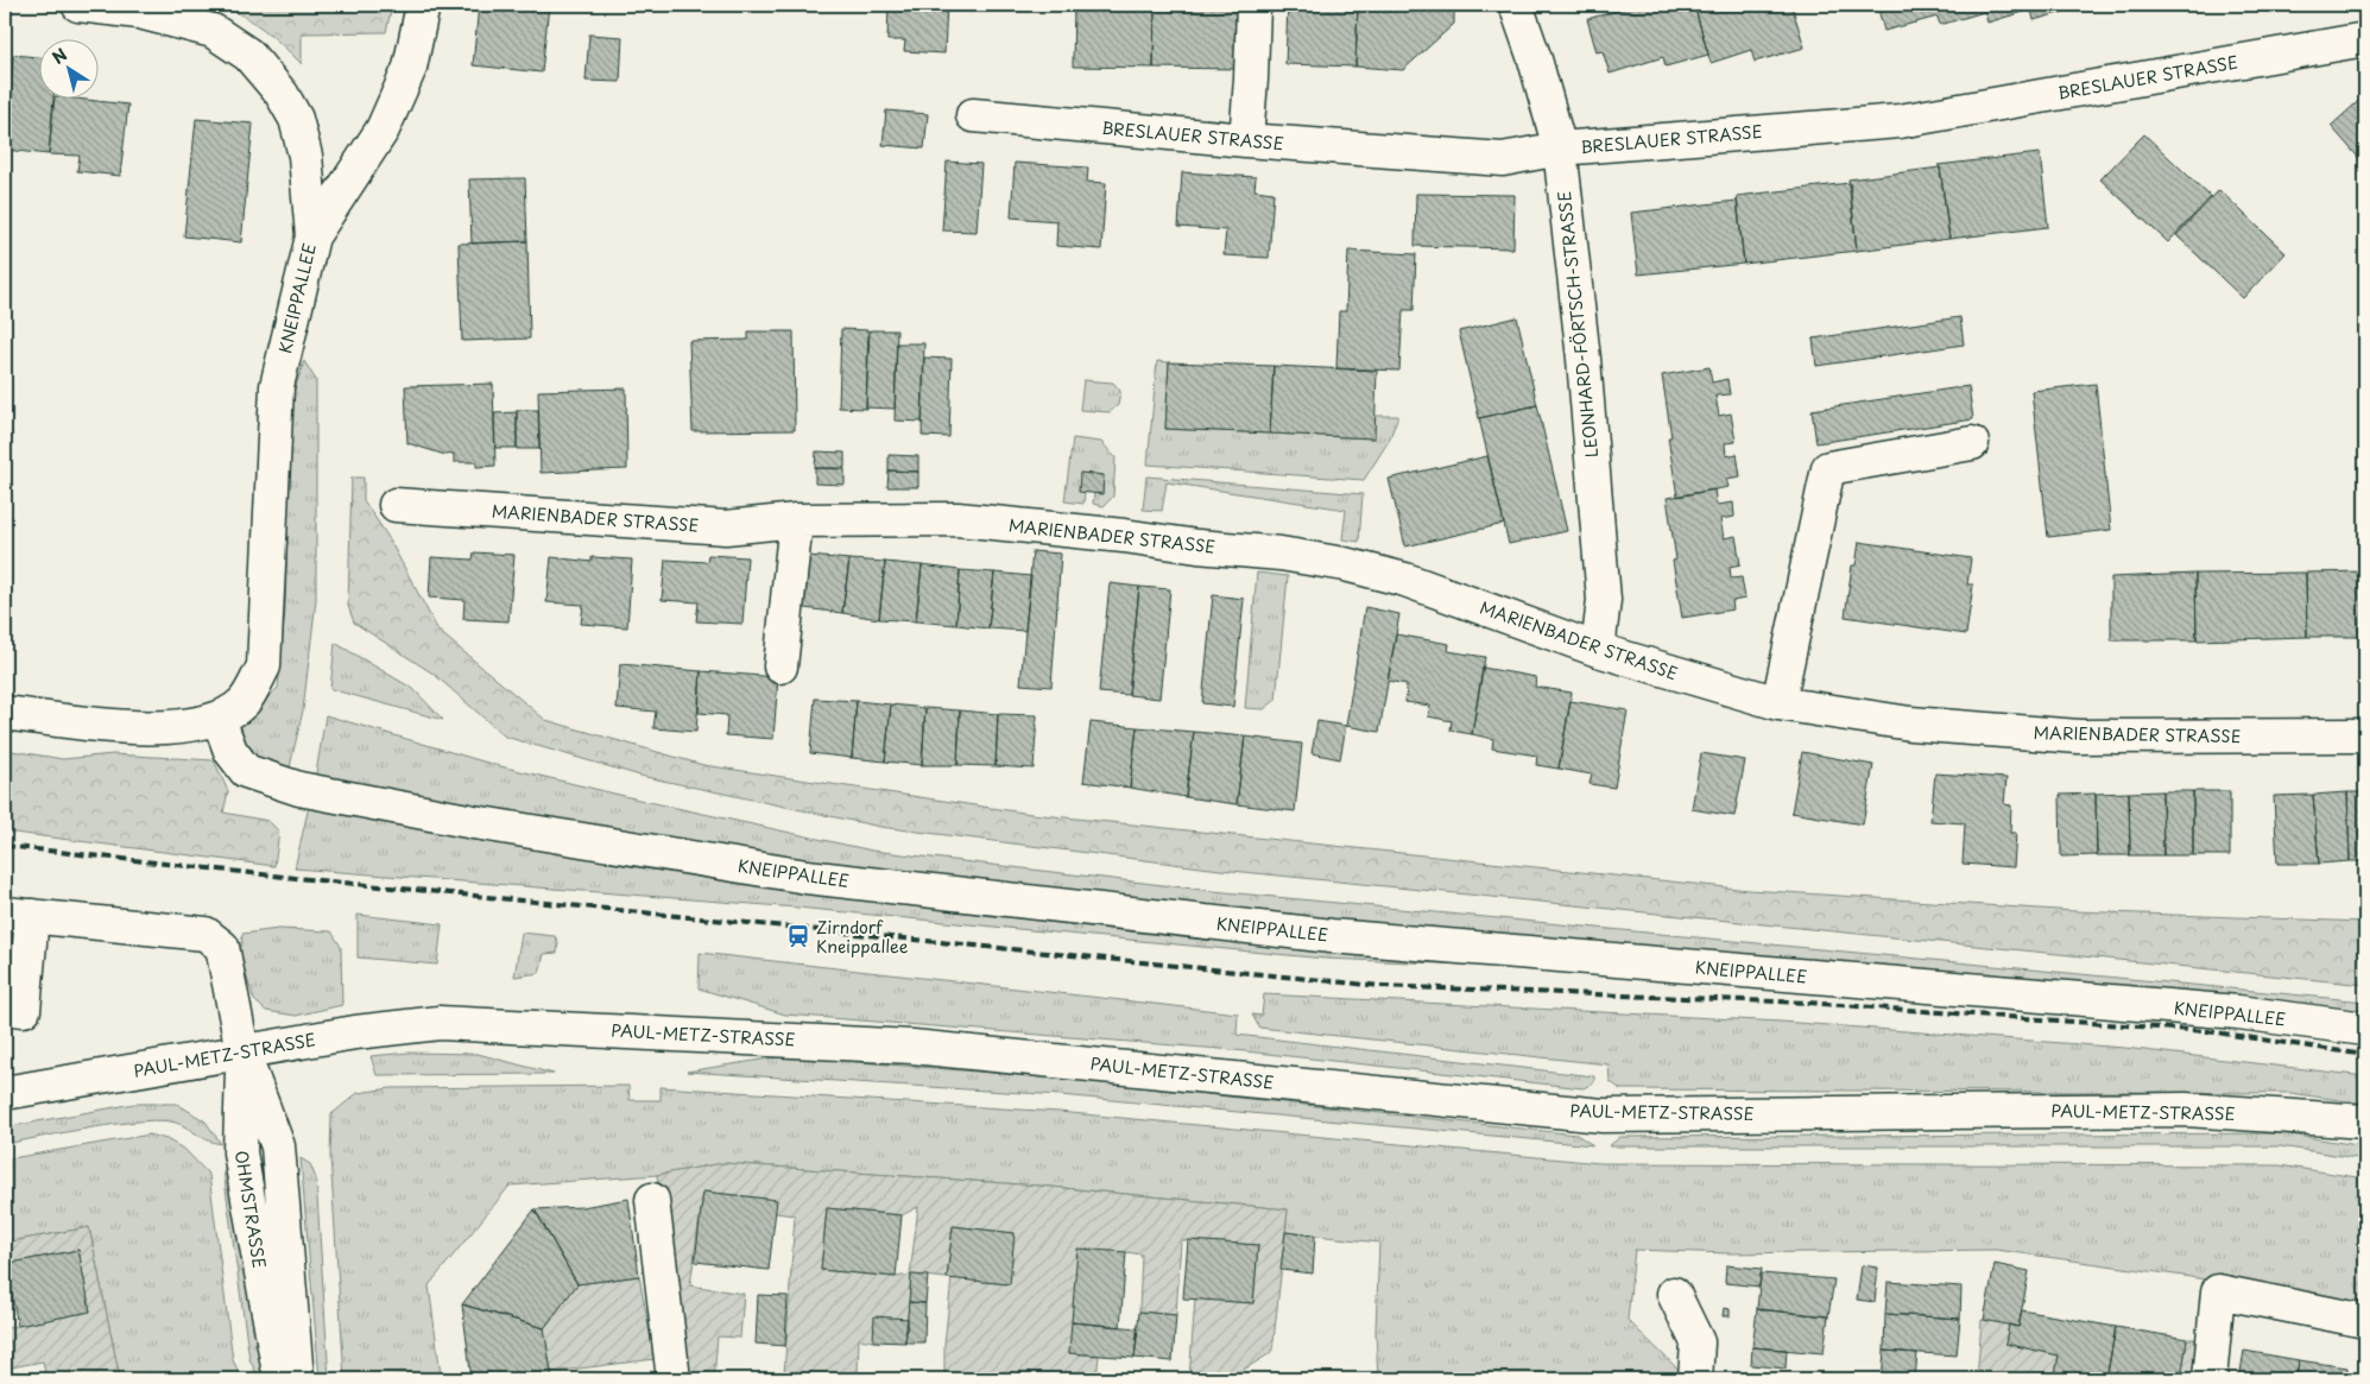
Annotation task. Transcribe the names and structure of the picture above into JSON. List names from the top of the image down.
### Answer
{
  "streets": {
    "street": [
      "BRESLAUER STRASSE",
      "KNEIPPALLEE",
      "LEONHARD-FÖRTSCH-STRASSE",
      "MARIENBADER STRASSE",
      "PAUL-METZ-STRASSE",
      "OHMSTRASSE"
    ]
  },
  "crossings": [
    ["BRESLAUER STRASSE", "LEONHARD-FÖRTSCH-STRASSE"],
    ["LEONHARD-FÖRTSCH-STRASSE", "MARIENBADER STRASSE"],
    ["PAUL-METZ-STRASSE", "OHMSTRASSE"]
  ],
  "places": {
    "station": ["Zirndorf Kneippallee"]
  },
  "north": "top left"
}
